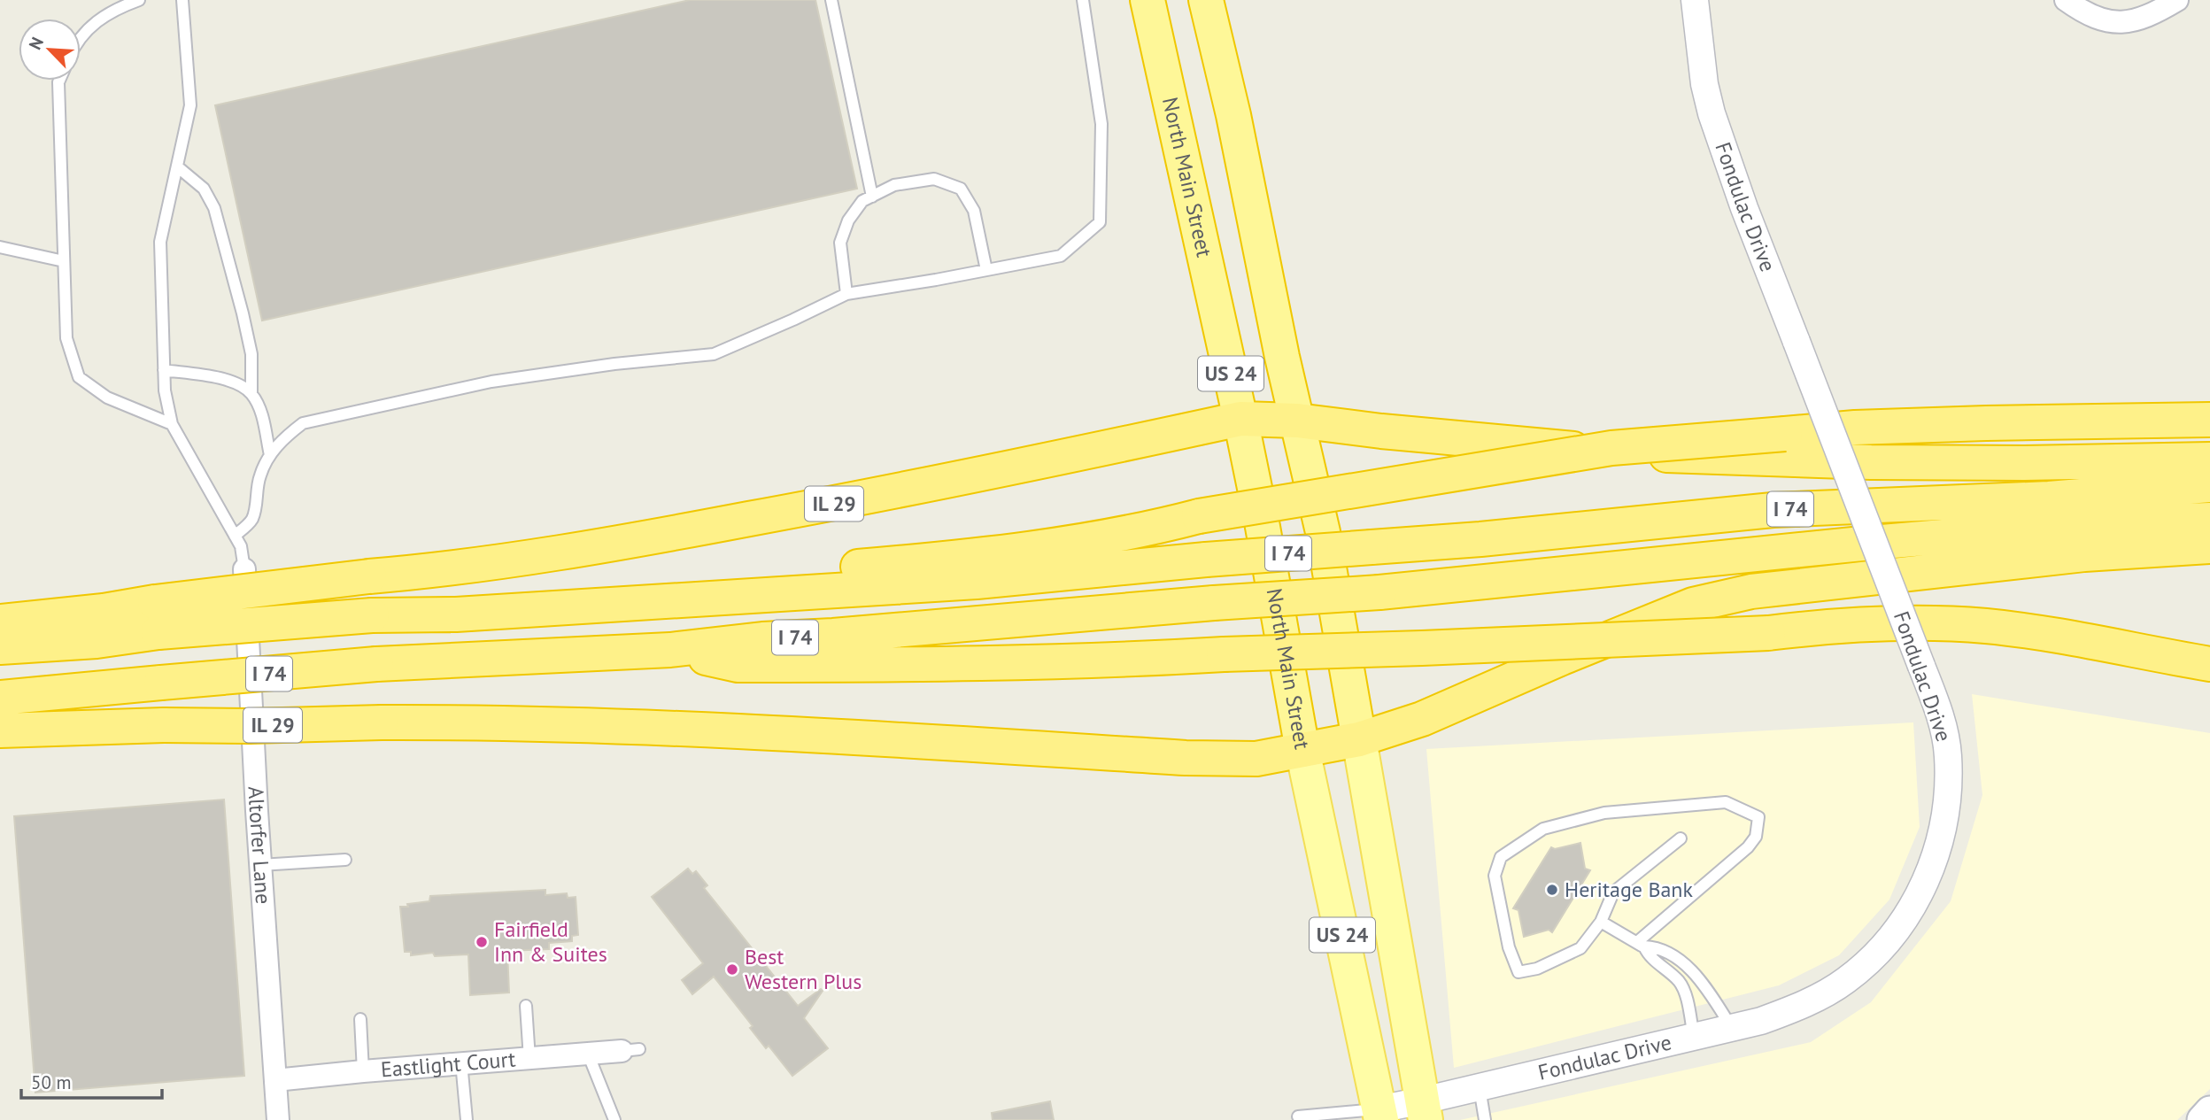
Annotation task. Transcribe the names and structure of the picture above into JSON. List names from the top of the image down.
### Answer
{
  "streets": {
    "highway": [
      "North Main Street",
      "US 24",
      "IL 29",
      "I 74"
    ],
    "street": ["Fondulac Drive", "Altorfer Lane", "Eastlight Court"]
  },
  "crossings": [
    ["North Main Street", "Fondulac Drive"],
    ["North Main Street", "IL 29"],
    ["Fondulac Drive", "US 24"],
    ["US 24", "IL 29"],
    ["IL 29", "I 74"],
    ["Altorfer Lane", "Eastlight Court"]
  ],
  "places": ["Heritage Bank", "Fairfield Inn & Suites", "Best Western Plus"],
  "scale_bar": "50 m",
  "north": "top left"
}
